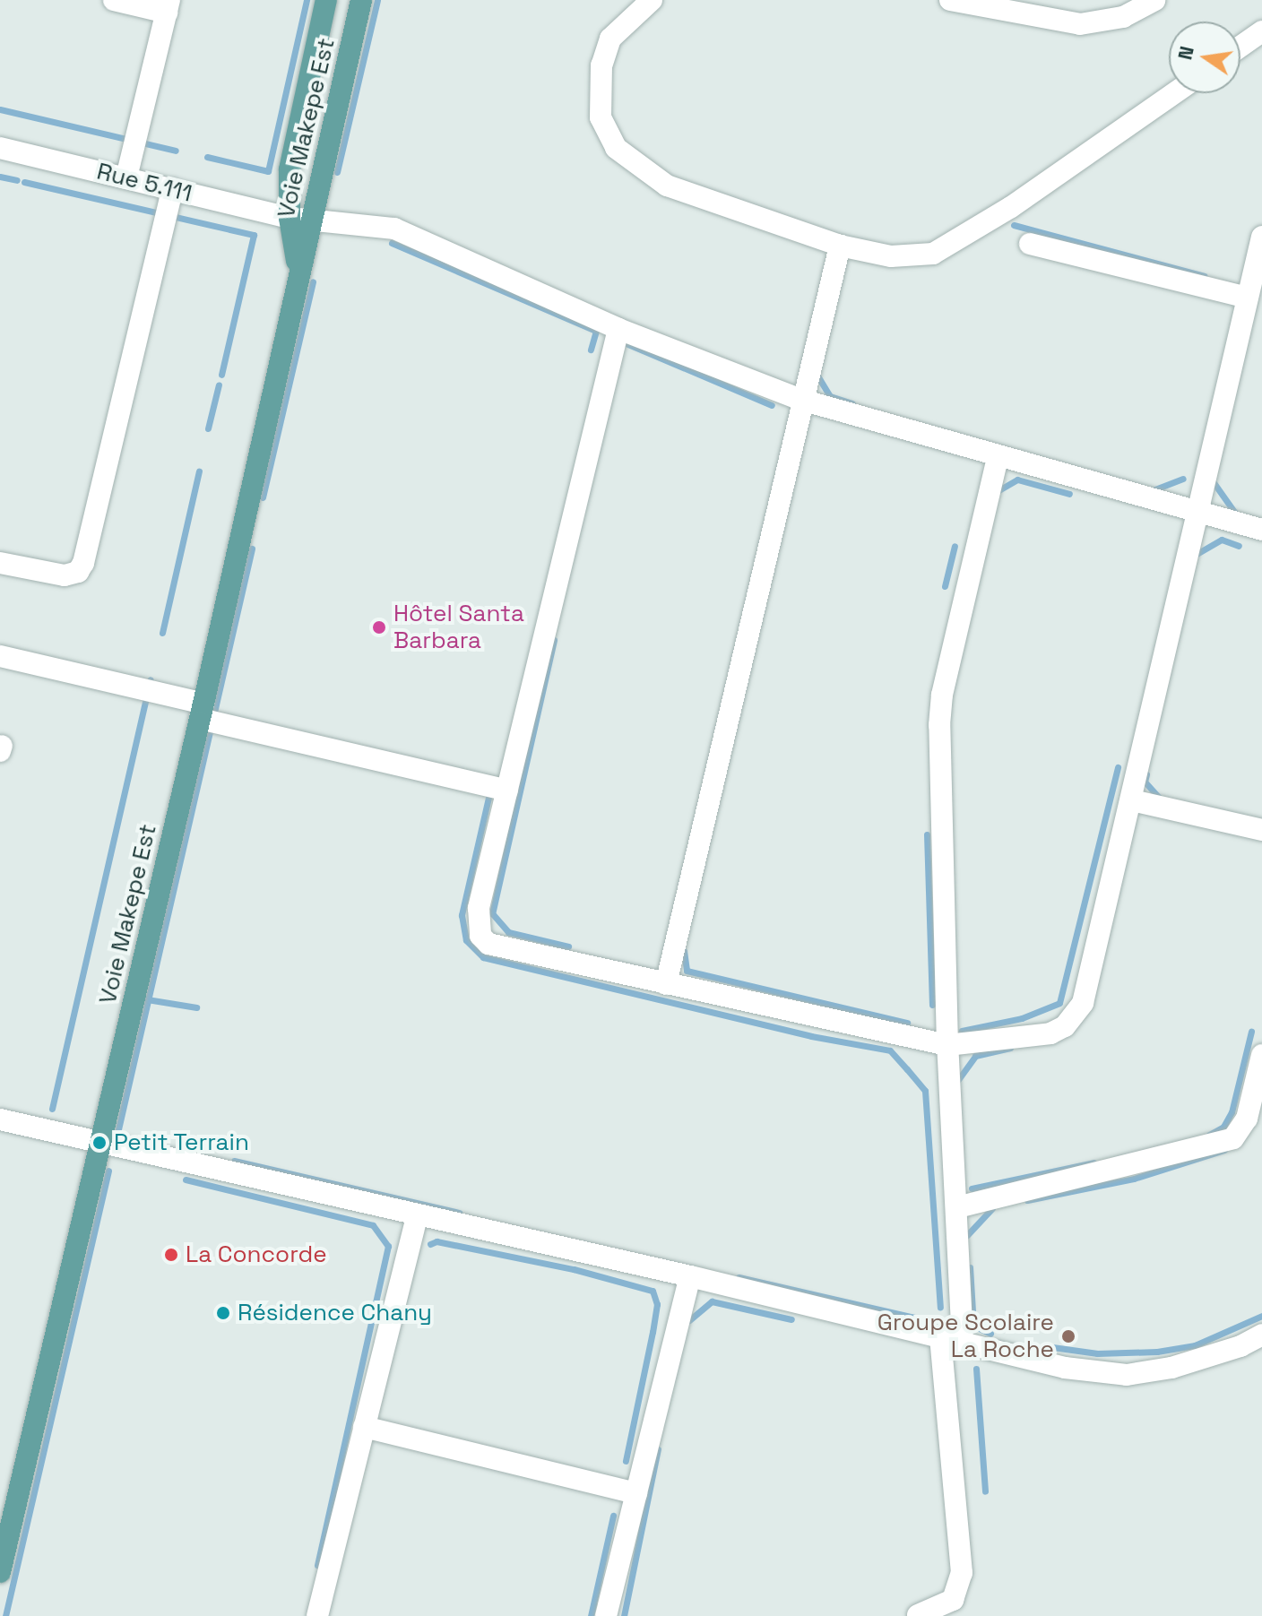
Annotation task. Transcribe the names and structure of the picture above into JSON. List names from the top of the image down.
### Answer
{
  "streets": {
    "main road": ["Voie Makepe Est"],
    "street": ["Rue 5.111"]
  },
  "crossings": [
    ["Voie Makepe Est", "Rue 5.111"]
  ],
  "places": [
    "Hôtel Santa Barbara",
    "Petit Terrain",
    "La Concorde",
    "Résidence Chany",
    "Groupe Scolaire La Roche"
  ],
  "north": "left"
}
